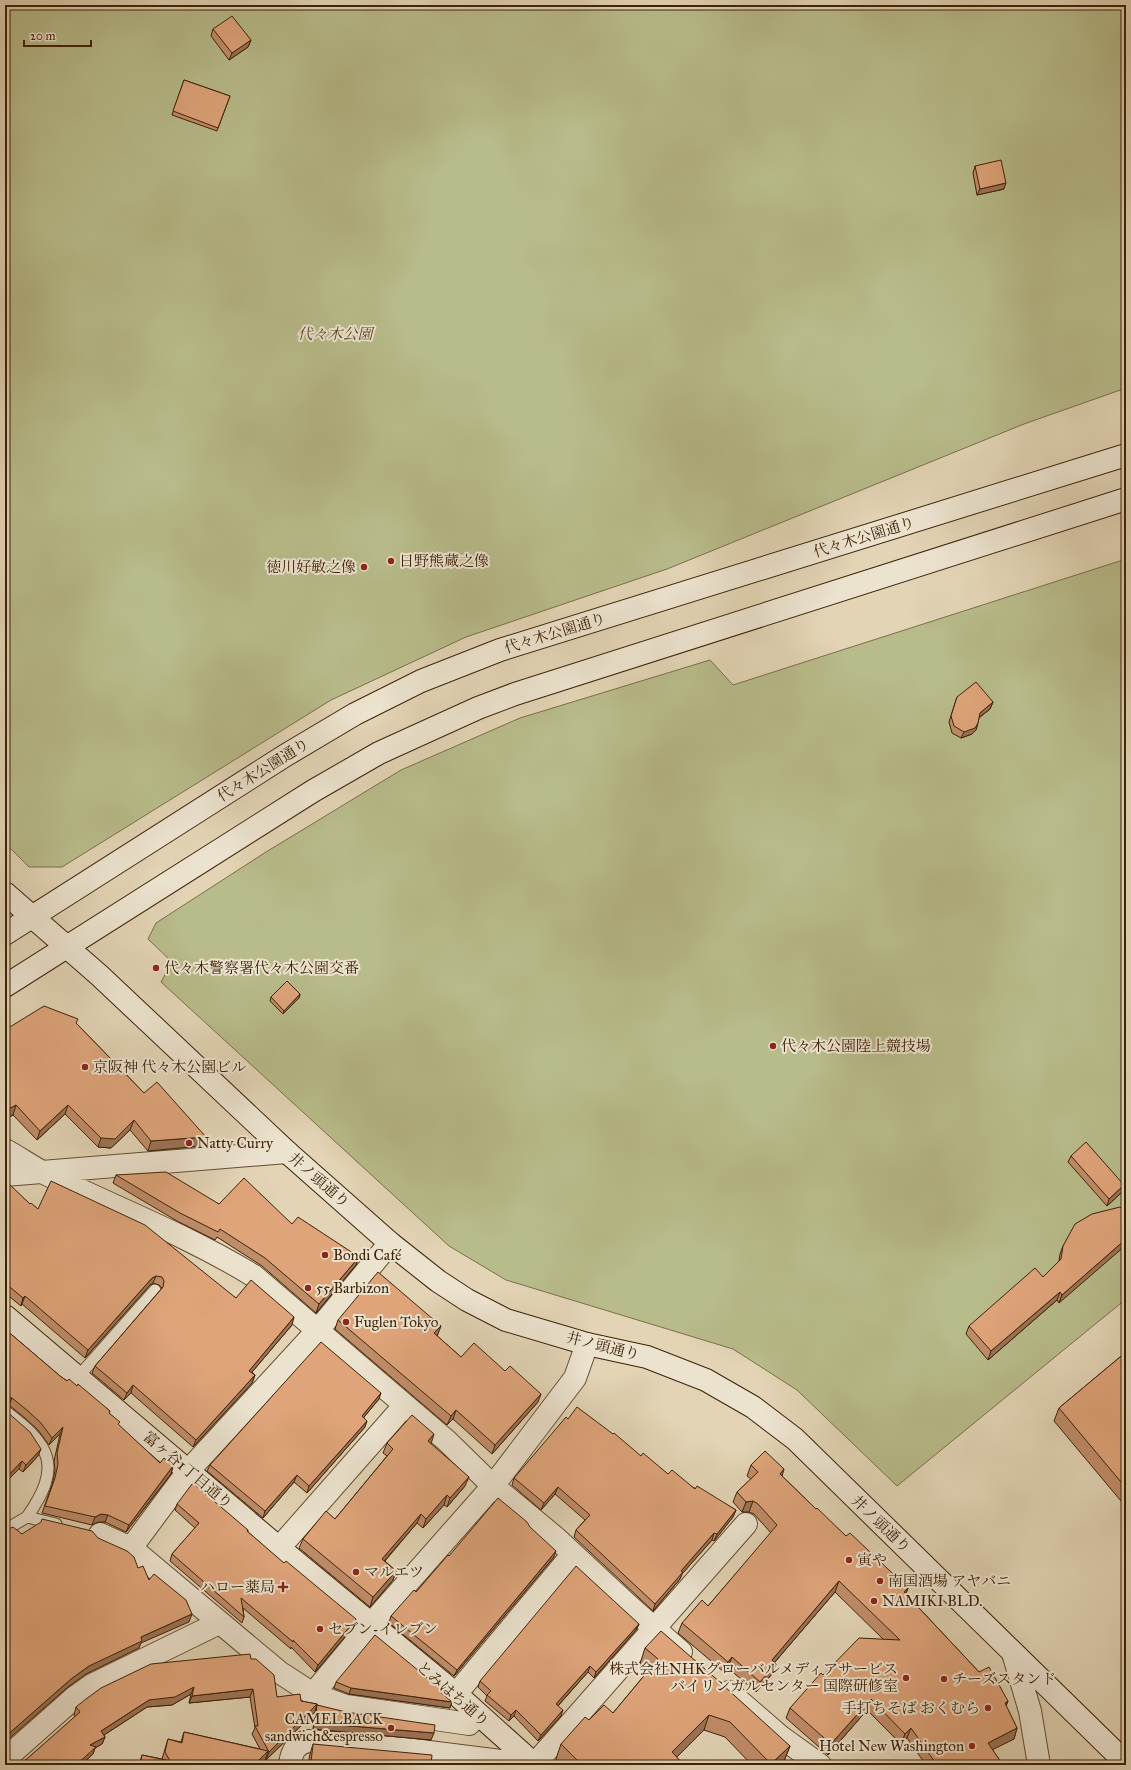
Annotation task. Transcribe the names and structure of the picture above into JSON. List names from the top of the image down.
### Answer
{
  "streets": {
    "street": [
      "代々木公園通り",
      "井ノ頭通り",
      "富ヶ谷1丁目通り",
      "とみはち通り"
    ]
  },
  "crossings": [
    ["代々木公園通り", "井ノ頭通り"],
    ["富ヶ谷1丁目通り", "とみはち通り"]
  ],
  "parks": ["代々木公園"],
  "places": {
    "other": [
      "日野熊蔵之像",
      "徳川好敏之像",
      "代々木警察署代々木公園交番",
      "代々木公園陸上競技場",
      "京阪神 代々木公園ビル",
      "Natty Curry",
      "Bondi Café",
      "55 Barbizon",
      "Fuglen Tokyo",
      "寅や",
      "マルエツ",
      "南国酒場 アヤバニ",
      "NAMIKI BLD.",
      "セブン-イレブン",
      "株式会社NHKグローバルメディアサービス バイリンガルセンター 国際研修室",
      "チーズスタンド",
      "手打ちそば おくむら",
      "CAMELBACK sandwich&espresso",
      "Hotel New Washington"
    ],
    "health": ["ハロー薬局"]
  },
  "scale_bar": "20 m"
}
